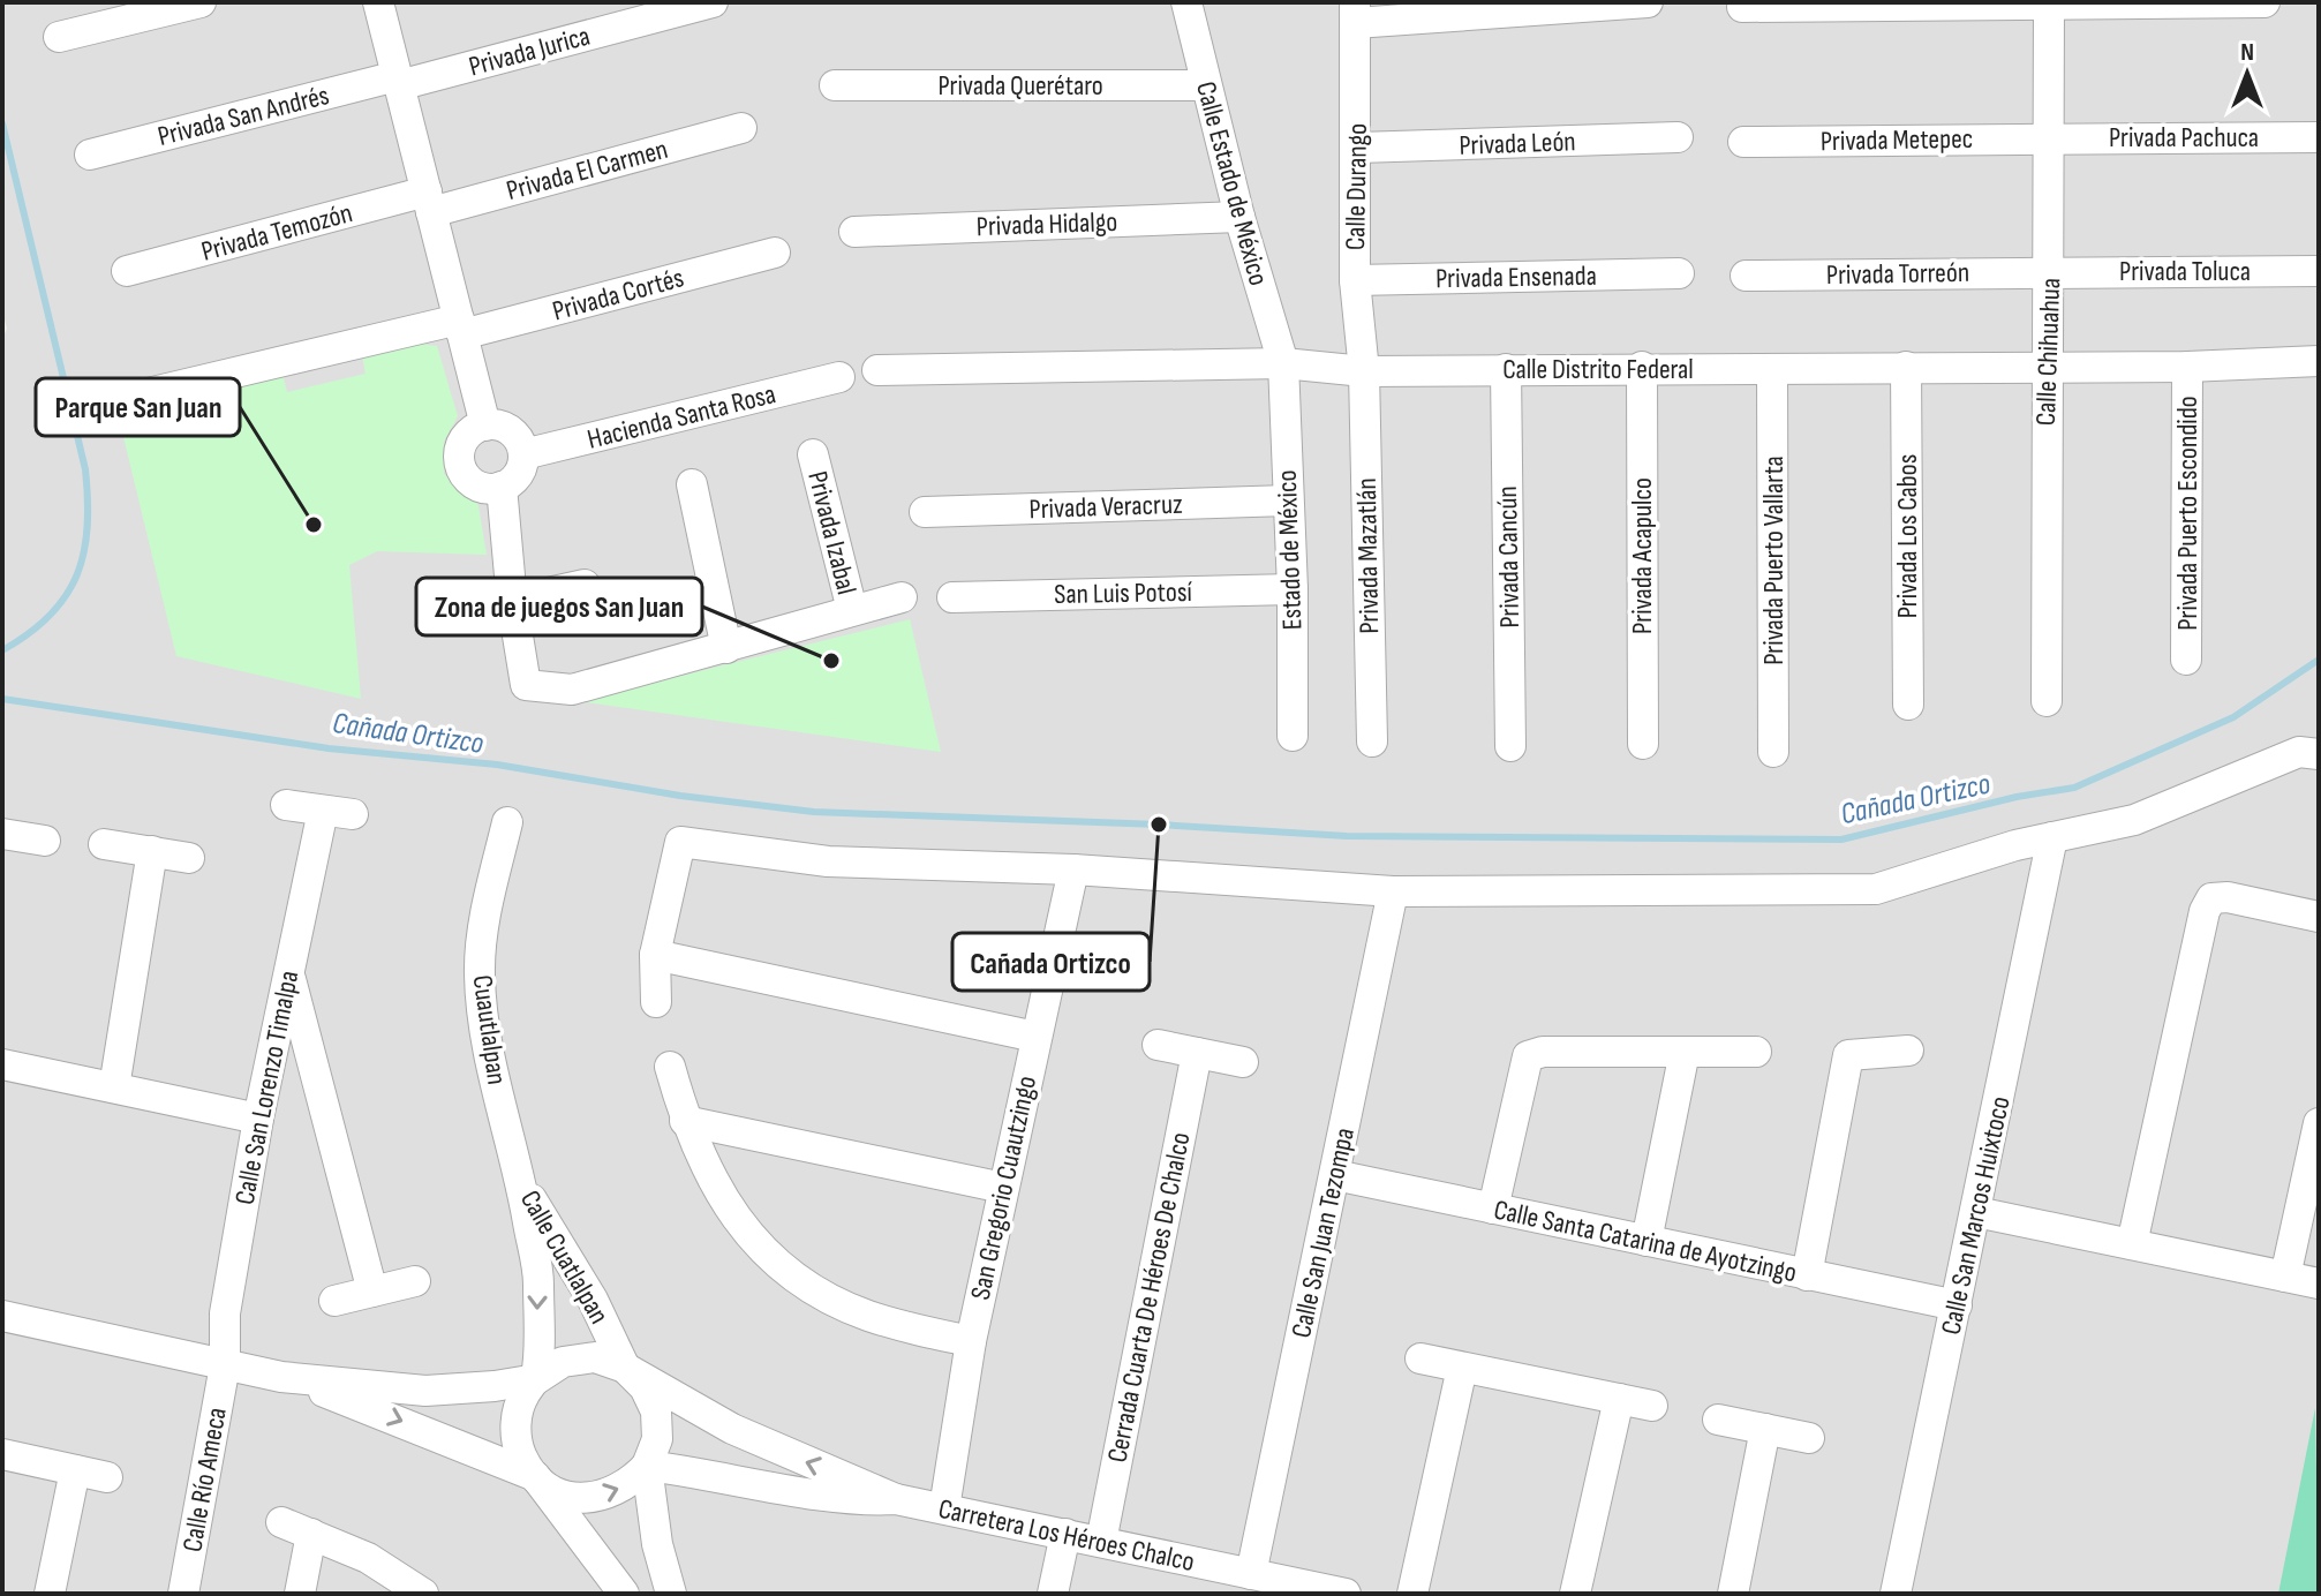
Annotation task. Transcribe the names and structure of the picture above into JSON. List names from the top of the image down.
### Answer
{
  "streets": {
    "street": [
      "Privada Jurica",
      "Privada Querétaro",
      "Privada San Andrés",
      "Privada Pachuca",
      "Privada Metepec",
      "Privada León",
      "Privada El Carmen",
      "Calle Estado de México",
      "Calle Durango",
      "Privada Hidalgo",
      "Privada Temozón",
      "Privada Toluca",
      "Privada Torreón",
      "Privada Ensenada",
      "Privada Cortés",
      "Calle Chihuahua",
      "Calle Distrito Federal",
      "Hacienda Santa Rosa",
      "Privada Veracruz",
      "Privada Puerto Escondido",
      "Privada Izabal",
      "Privada Los Cabos",
      "Estado de México",
      "Privada Mazatlán",
      "Privada Acapulco",
      "Privada Cancún",
      "Privada Puerto Vallarta",
      "San Luis Potosí",
      "Cuautlalpan",
      "Calle San Lorenzo Timalpa",
      "San Gregorio Cuautzingo",
      "Calle San Marcos Huixtoco",
      "Calle San Juan Tezompa",
      "Calle Santa Catarina de Ayotzingo",
      "Calle Cuatlalpan",
      "Cerrada Cuarta De Héroes De Chalco",
      "Calle Río Ameca",
      "Carretera Los Héroes Chalco"
    ]
  },
  "crossings": [
    ["Privada Jurica", "Privada San Andrés"],
    ["Privada Querétaro", "Calle Estado de México"],
    ["Privada Pachuca", "Privada Metepec"],
    ["Privada Pachuca", "Calle Chihuahua"],
    ["Privada Metepec", "Calle Chihuahua"],
    ["Privada León", "Calle Durango"],
    ["Privada El Carmen", "Privada Temozón"],
    ["Calle Estado de México", "Privada Hidalgo"],
    ["Calle Estado de México", "Calle Distrito Federal"],
    ["Calle Estado de México", "Estado de México"],
    ["Calle Durango", "Privada Ensenada"],
    ["Calle Durango", "Calle Distrito Federal"],
    ["Calle Durango", "Privada Mazatlán"],
    ["Privada Toluca", "Privada Torreón"],
    ["Privada Toluca", "Calle Chihuahua"],
    ["Privada Torreón", "Calle Chihuahua"],
    ["Calle Chihuahua", "Calle Distrito Federal"],
    ["Calle Distrito Federal", "Privada Puerto Escondido"],
    ["Calle Distrito Federal", "Privada Los Cabos"],
    ["Calle Distrito Federal", "Estado de México"],
    ["Calle Distrito Federal", "Privada Mazatlán"],
    ["Calle Distrito Federal", "Privada Acapulco"],
    ["Calle Distrito Federal", "Privada Cancún"],
    ["Calle Distrito Federal", "Privada Puerto Vallarta"],
    ["Privada Veracruz", "Estado de México"],
    ["Estado de México", "San Luis Potosí"],
    ["Cuautlalpan", "Calle Cuatlalpan"],
    ["Calle San Lorenzo Timalpa", "Calle Río Ameca"],
    ["Calle San Lorenzo Timalpa", "Carretera Los Héroes Chalco"],
    ["San Gregorio Cuautzingo", "Carretera Los Héroes Chalco"],
    ["Calle San Marcos Huixtoco", "Calle Santa Catarina de Ayotzingo"],
    ["Calle San Juan Tezompa", "Calle Santa Catarina de Ayotzingo"],
    ["Calle San Juan Tezompa", "Carretera Los Héroes Chalco"],
    ["Calle Cuatlalpan", "Carretera Los Héroes Chalco"],
    ["Cerrada Cuarta De Héroes De Chalco", "Carretera Los Héroes Chalco"],
    ["Calle Río Ameca", "Carretera Los Héroes Chalco"]
  ],
  "water": ["Cañada Ortizco"],
  "places": ["Parque San Juan", "Zona de juegos San Juan", "Cañada Ortizco"],
  "north": "top"
}
